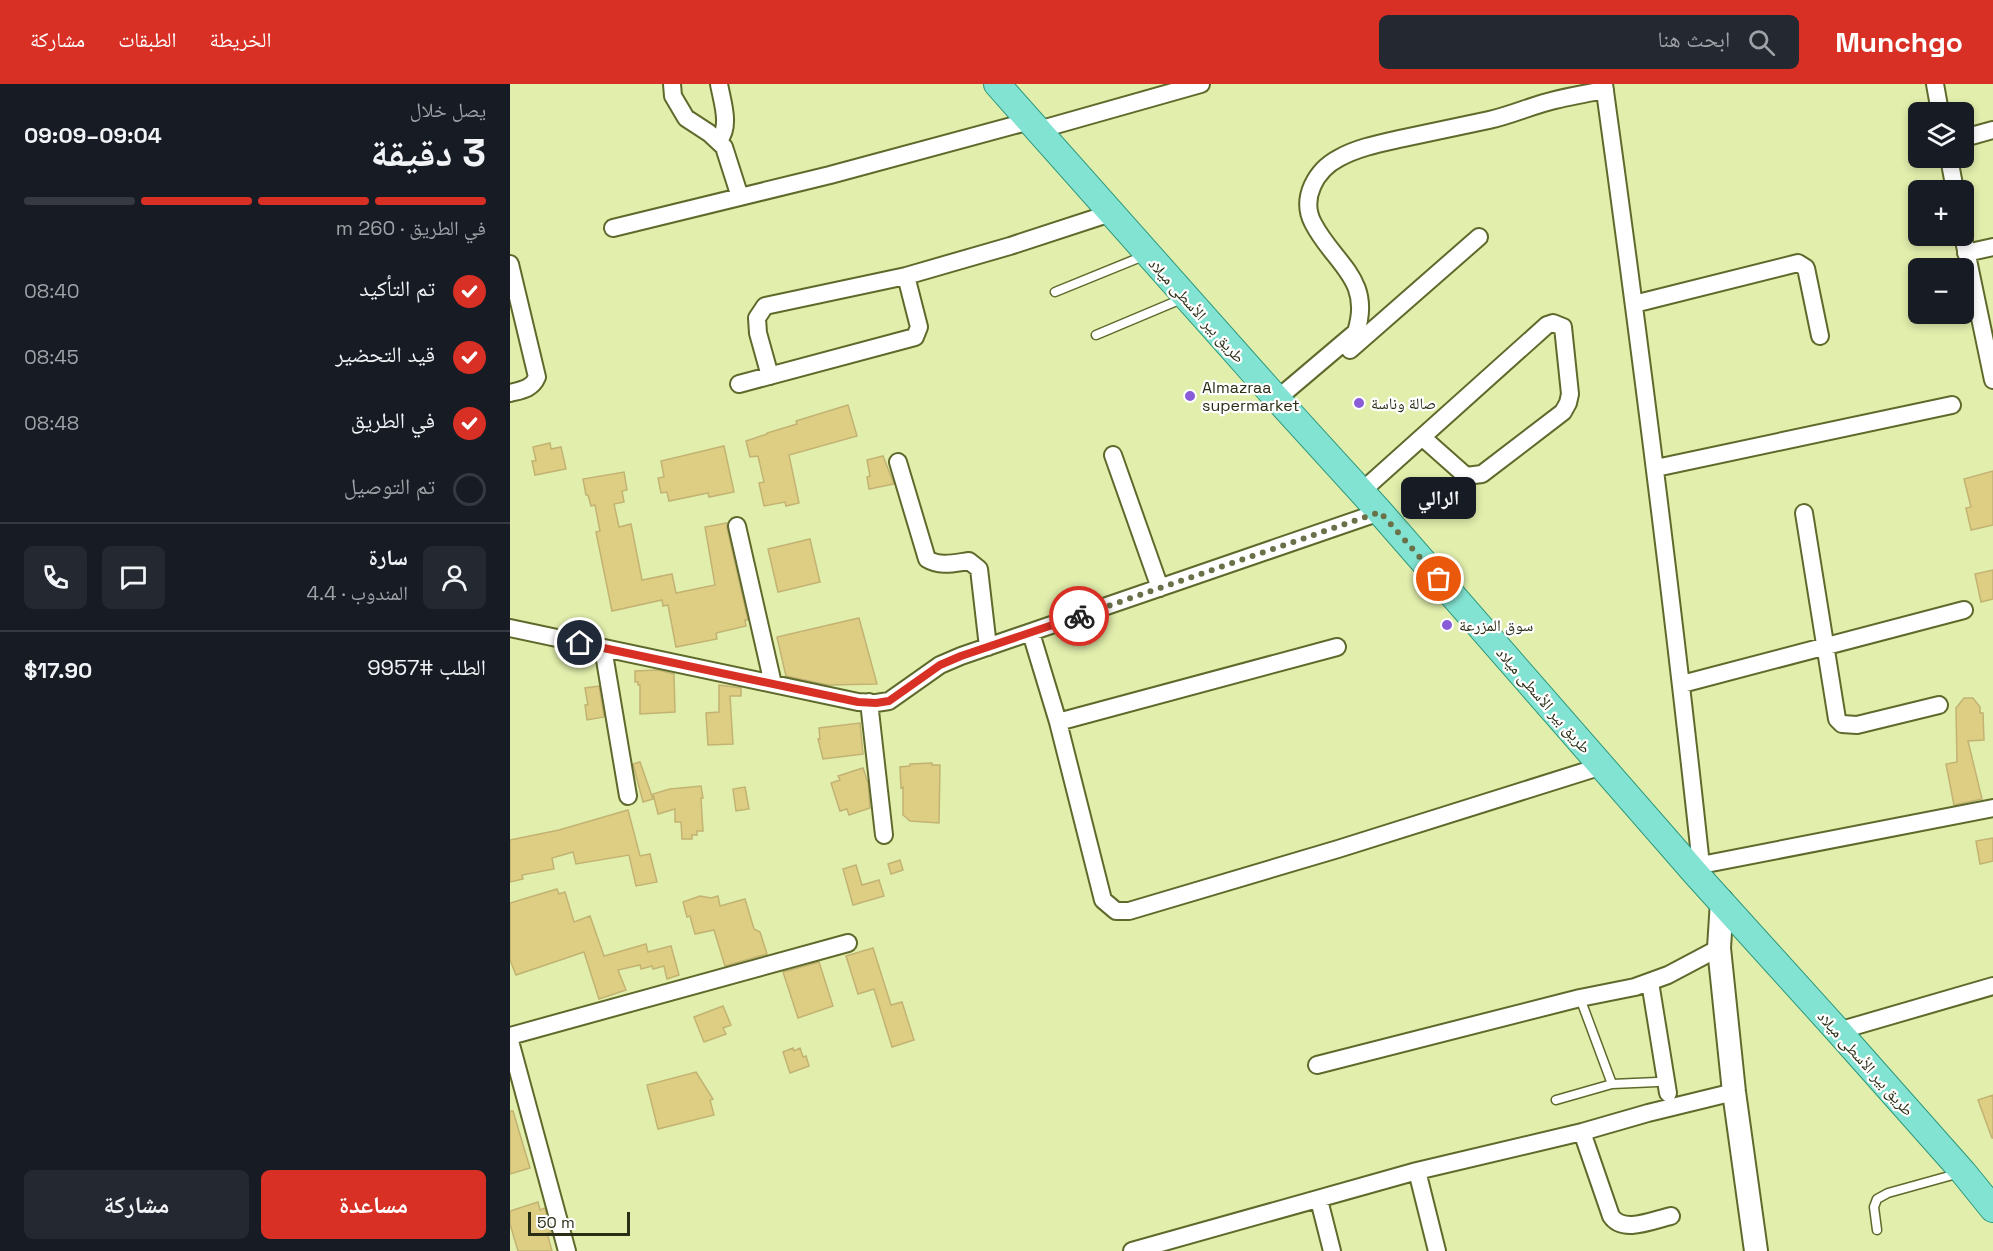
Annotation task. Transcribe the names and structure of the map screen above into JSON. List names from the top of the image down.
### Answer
{
  "streets": {
    "main road": ["طريق بير الأسطى ميلاد"]
  },
  "places": [
    "Almazraa supermarket",
    "صالة وناسة",
    "الرالي",
    "سوق المزرعة"
  ],
  "scale_bar": "50 m",
  "page": {
    "header": "Munchgo",
    "search": "ابحث هنا",
    "nav": ["الخريطة", "الطبقات", "مشاركة"],
    "heading": ["3 دقيقة", "يصل خلال", "09:04–09:09"],
    "panel": [
      "سارة",
      "المندوب · 4.4",
      "الطلب #9957",
      "$17.90"
    ],
    "map_buttons": ["+", "−"],
    "bar": "في الطريق · 260 m",
    "list": [
      ["تم التأكيد", "08:40"],
      ["قيد التحضير", "08:45"],
      ["في الطريق", "08:48"],
      "تم التوصيل"
    ],
    "bubble": "الرالي",
    "buttons": ["مساعدة", "مشاركة"],
    "scale": "50 m"
  }
}
